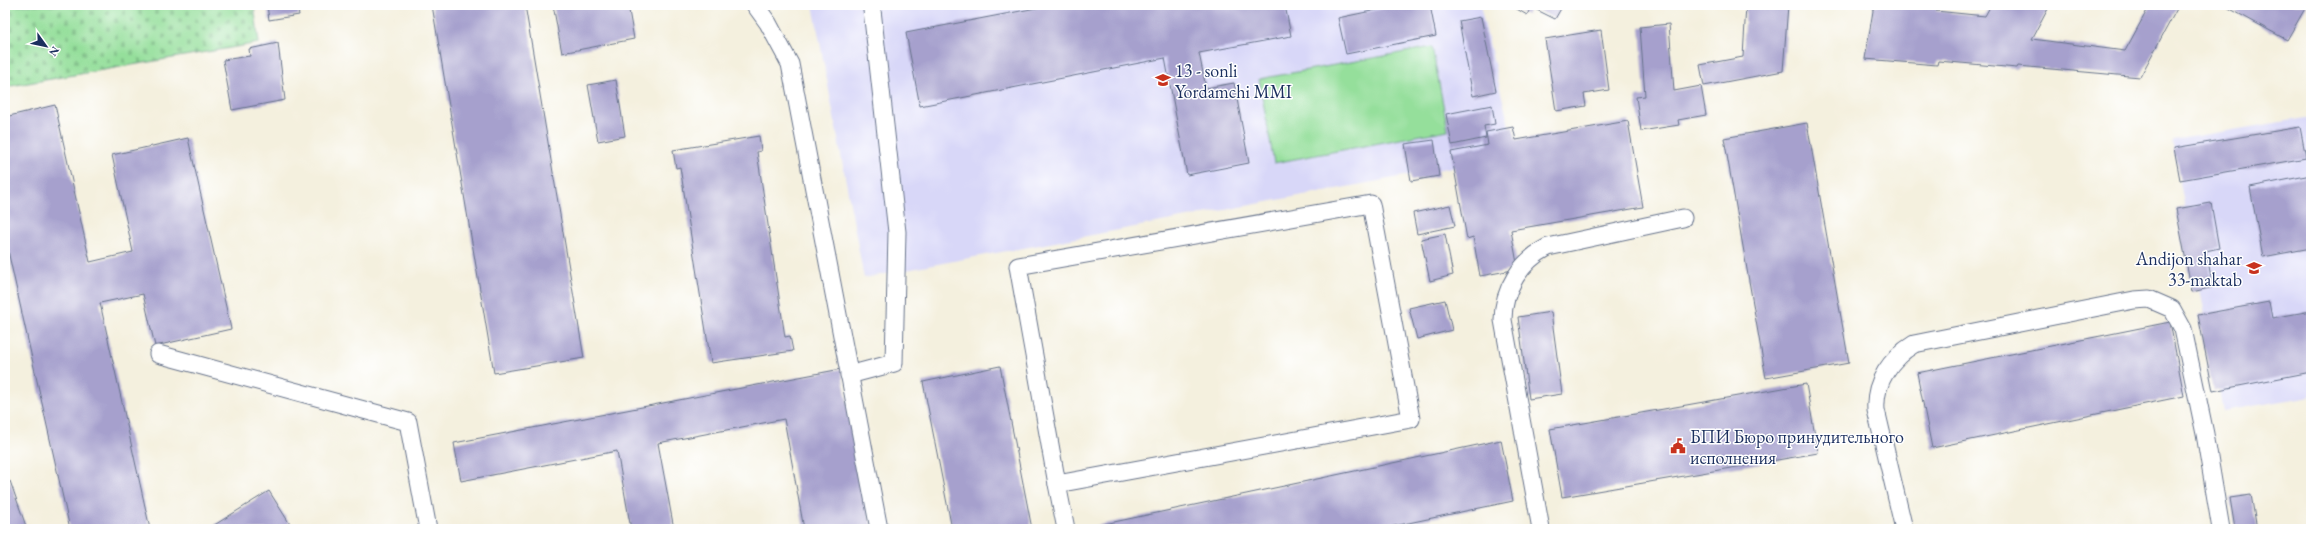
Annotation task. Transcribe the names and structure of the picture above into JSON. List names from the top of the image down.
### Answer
{
  "places": {
    "school or university": ["13 - sonli Yordamchi MMI", "Andijon shahar 33-maktab"],
    "public building": ["БПИ Бюро принудительного исполнения"]
  },
  "north": "bottom right"
}
